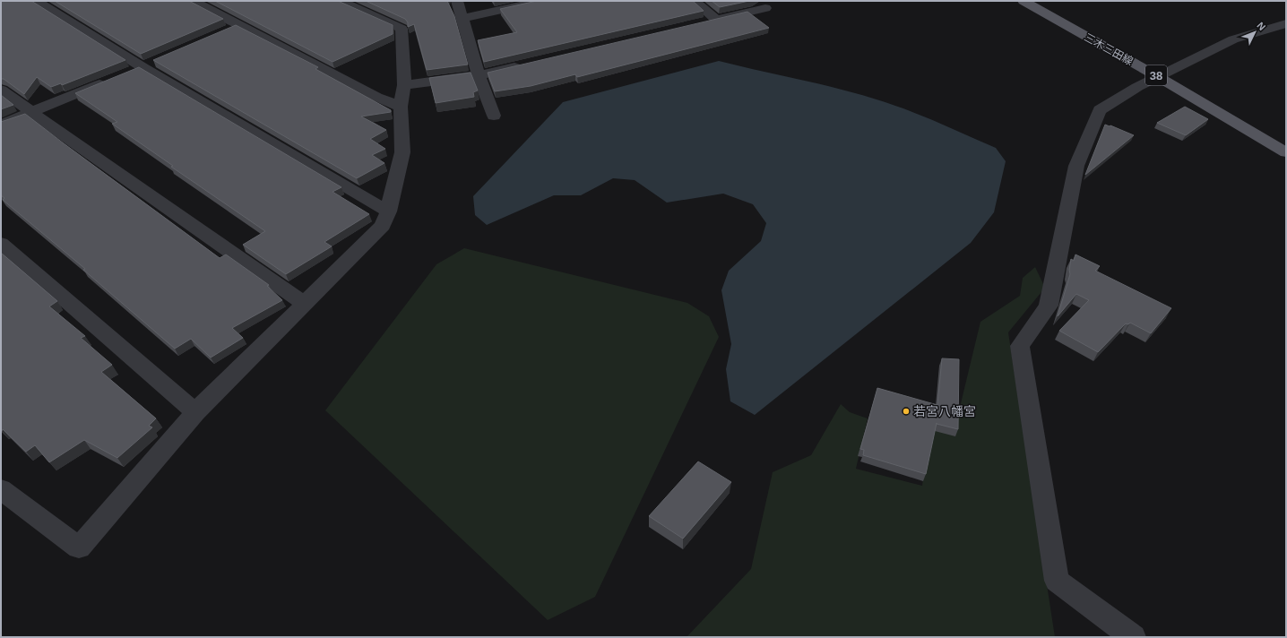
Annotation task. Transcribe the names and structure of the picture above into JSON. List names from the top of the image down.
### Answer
{
  "streets": {
    "main road": ["三木三田線", "38"]
  },
  "places": ["若宮八幡宮"],
  "north": "top right"
}
